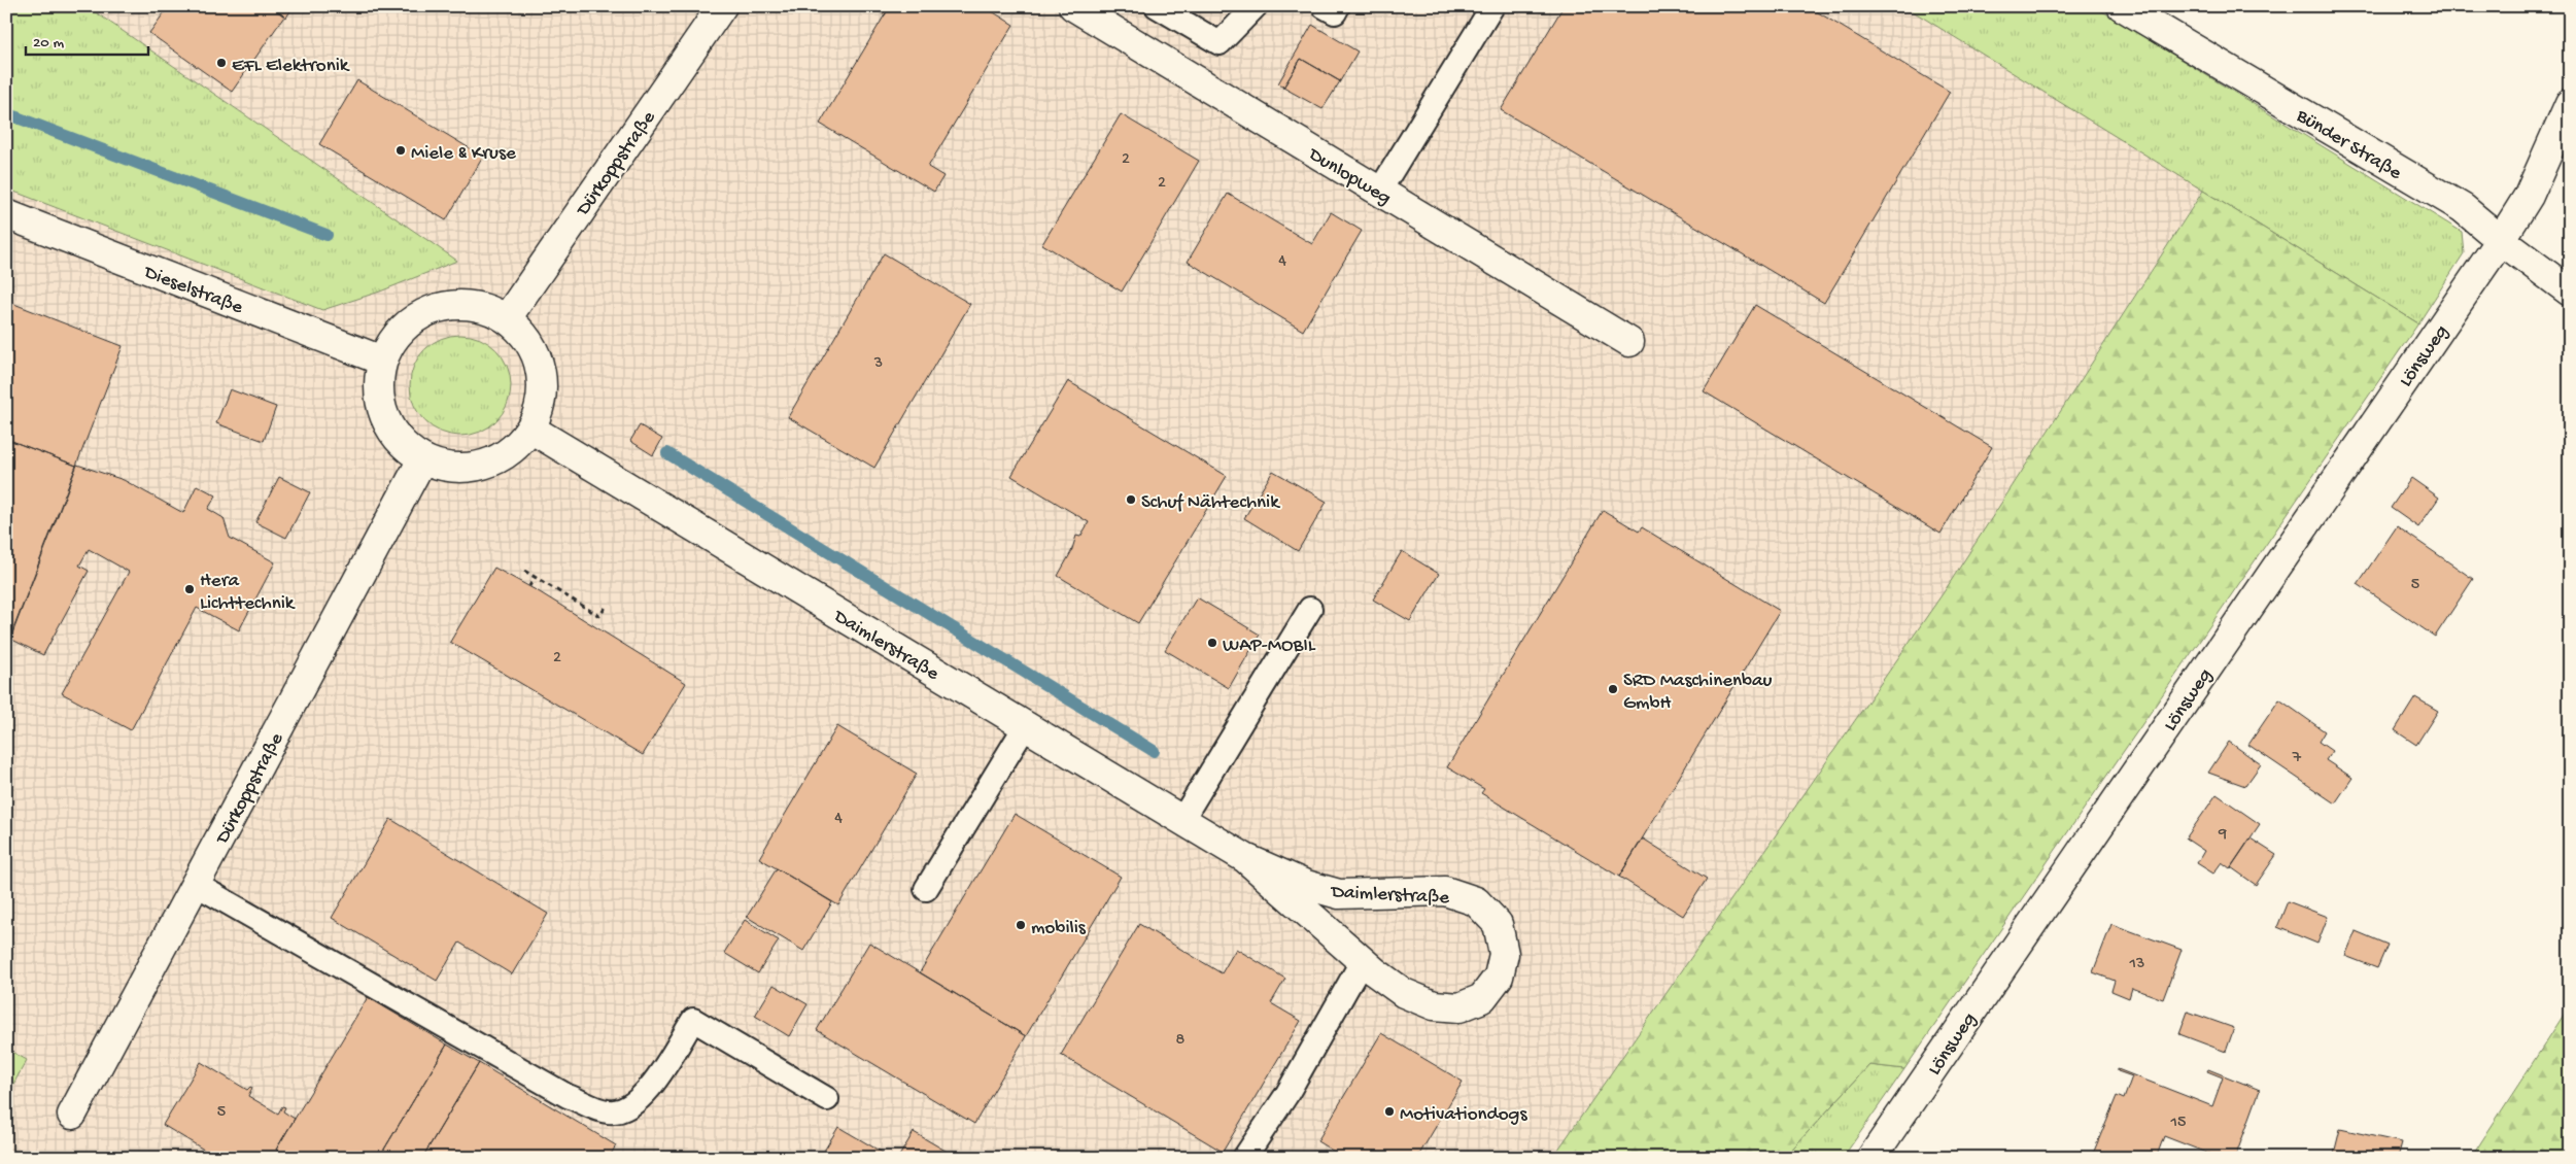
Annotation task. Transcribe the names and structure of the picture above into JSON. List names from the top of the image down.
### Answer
{
  "streets": {
    "street": [
      "Bünder Straße",
      "Dürkoppstraße",
      "Dunlopweg",
      "Dieselstraße",
      "Lönsweg",
      "Daimlerstraße"
    ]
  },
  "crossings": [
    ["Bünder Straße", "Lönsweg"],
    ["Dürkoppstraße", "Dieselstraße"],
    ["Dürkoppstraße", "Daimlerstraße"],
    ["Dieselstraße", "Daimlerstraße"]
  ],
  "places": [
    "EFL Elektronik",
    "Miele & Kruse",
    "Schuf Nähtechnik",
    "Hera Lichttechnik",
    "WAP-MOBIL",
    "SRD Maschinenbau GmbH",
    "mobilis",
    "Motivationdogs"
  ],
  "house_numbers": [
    "2",
    "2",
    "4",
    "3",
    "5",
    "2",
    "7",
    "4",
    "9",
    "13",
    "8",
    "5",
    "15"
  ],
  "scale_bar": "20 m"
}
